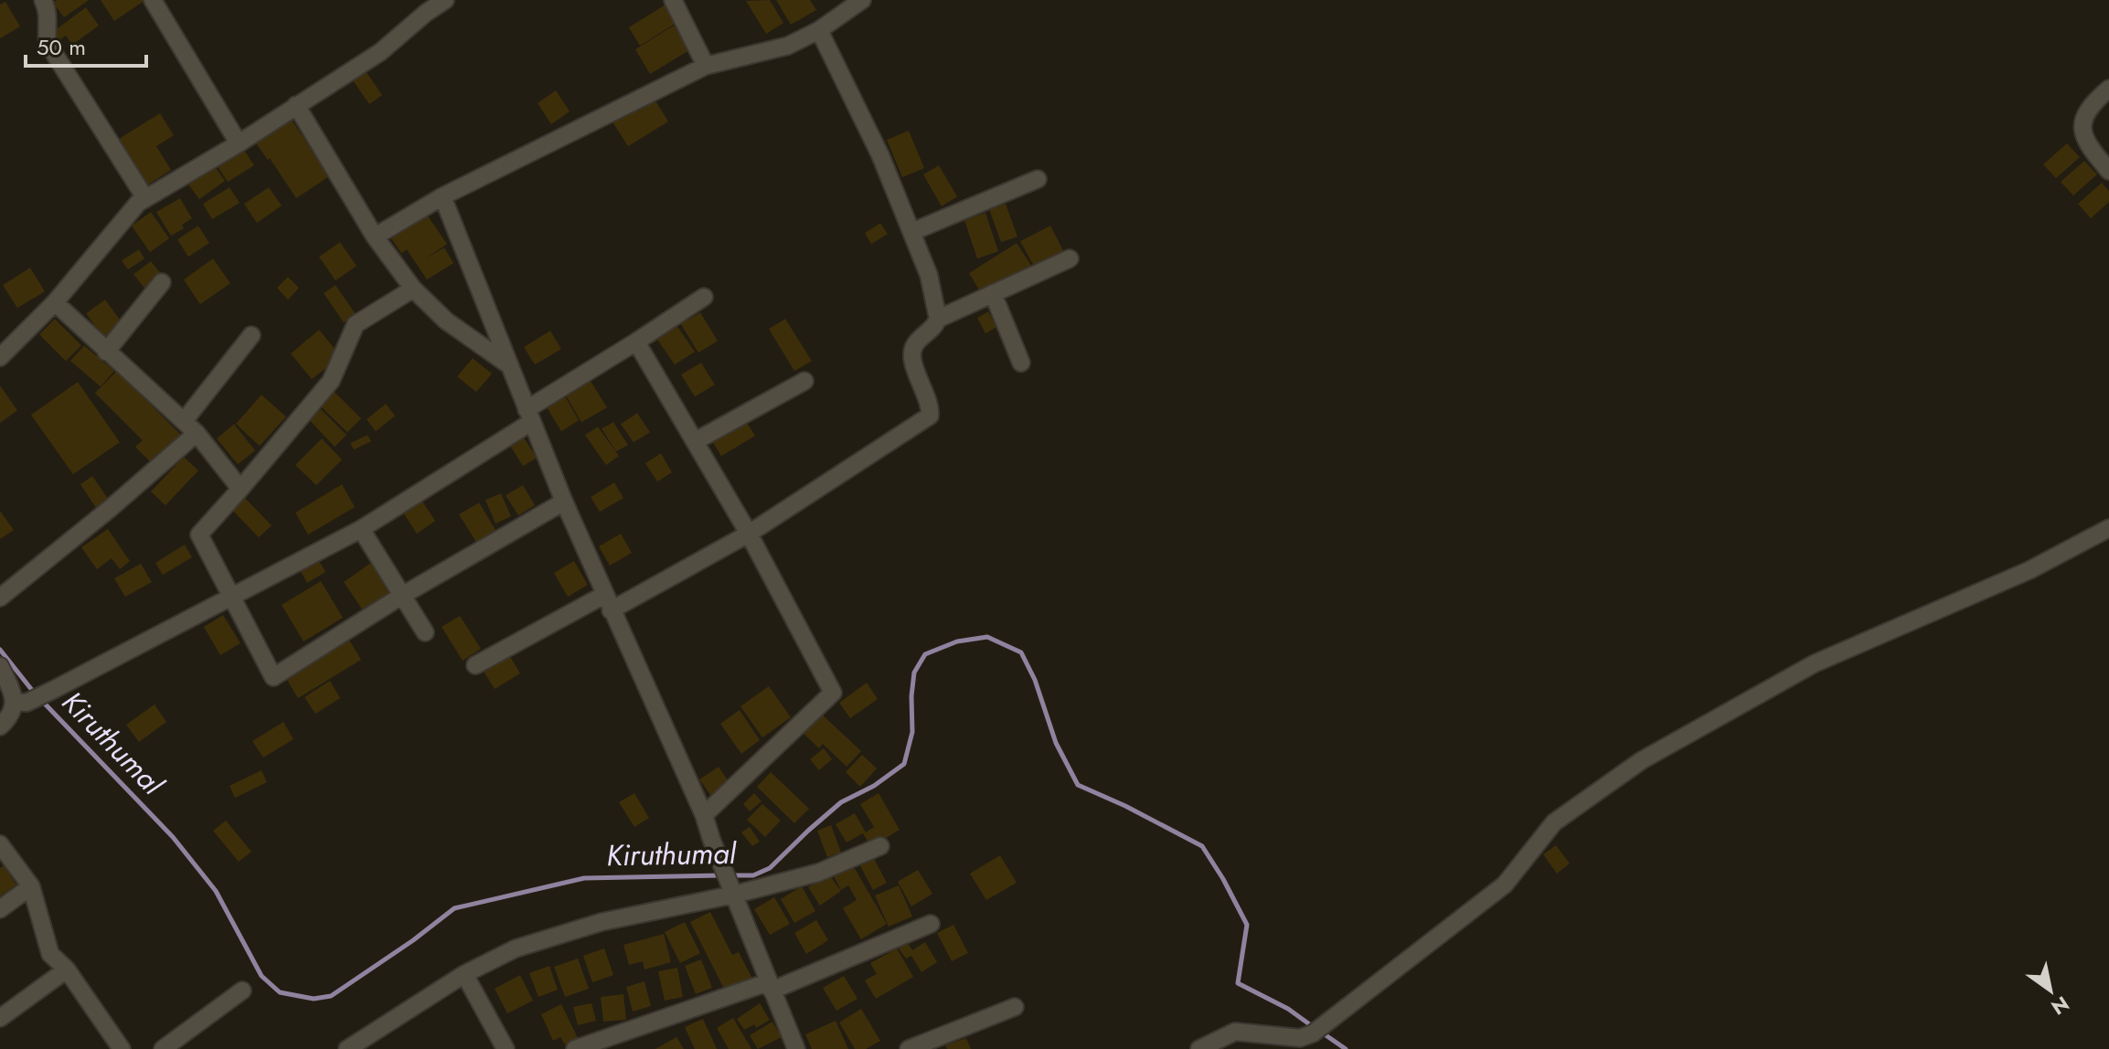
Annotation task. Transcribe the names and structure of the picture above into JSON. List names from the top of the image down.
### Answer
{
  "water": ["Kiruthumal"],
  "scale_bar": "50 m",
  "north": "bottom right"
}
